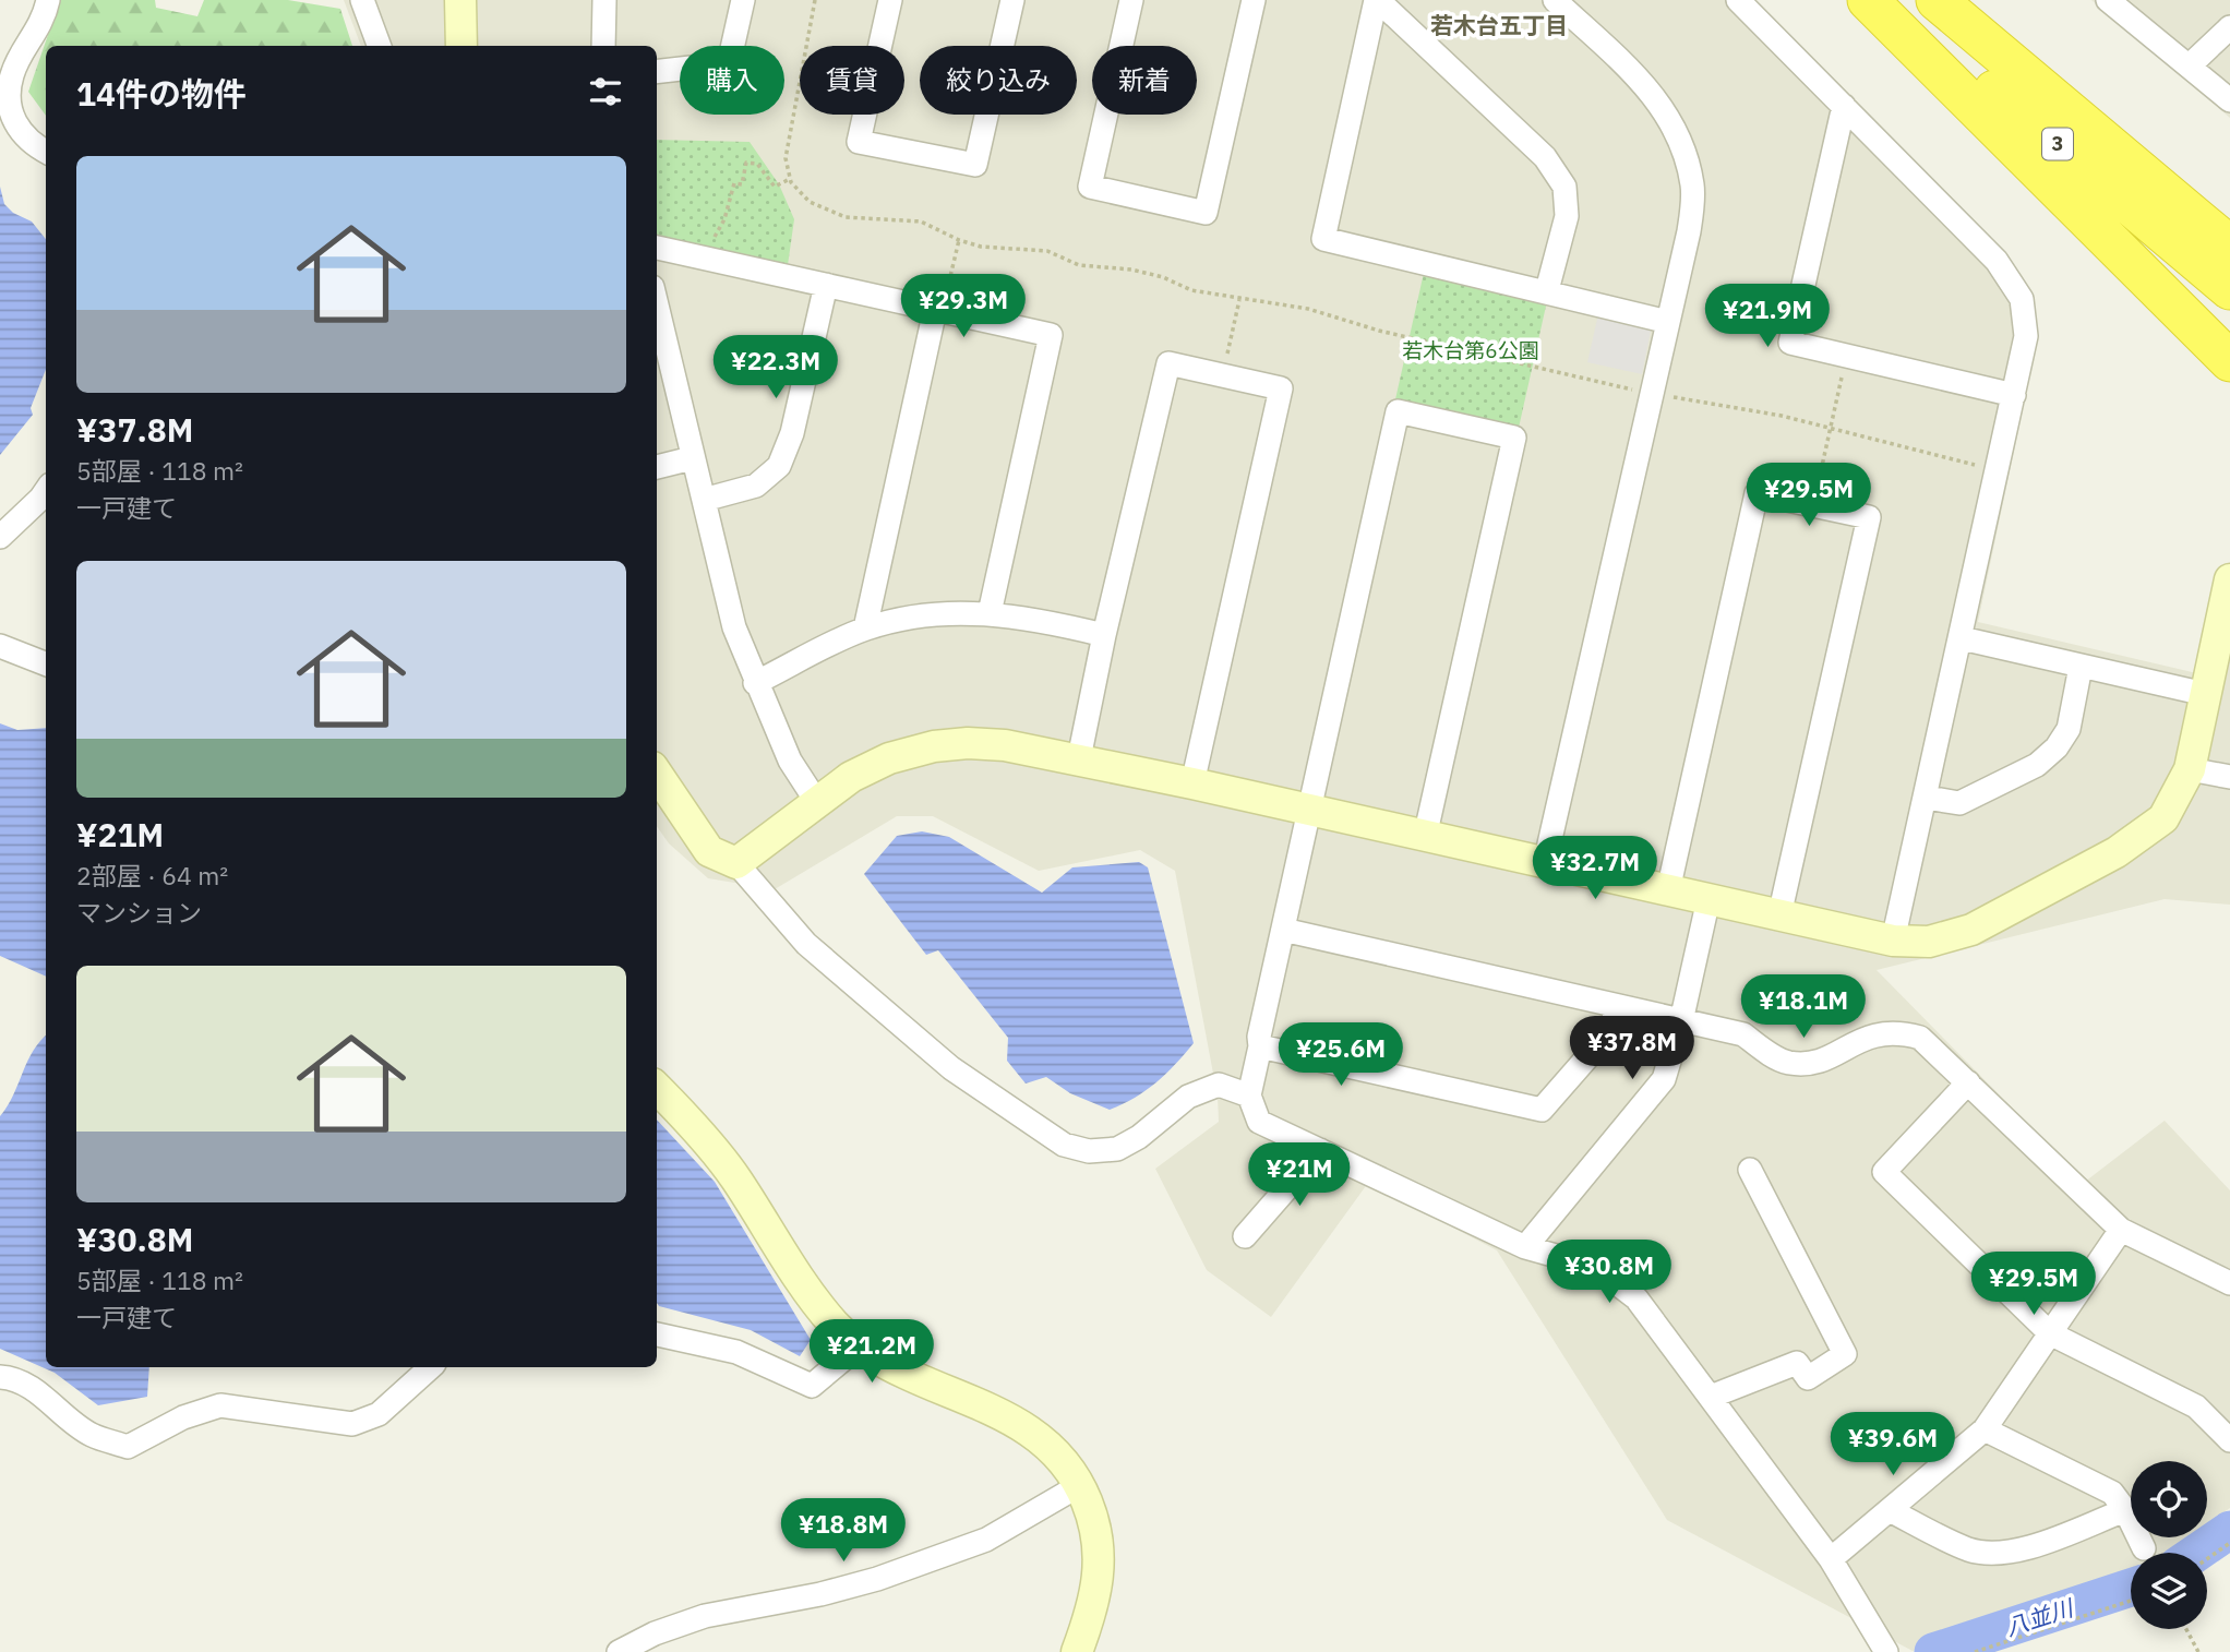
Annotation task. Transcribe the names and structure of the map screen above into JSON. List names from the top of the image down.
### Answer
{
  "streets": {
    "highway": ["3"]
  },
  "districts": ["若木台五丁目"],
  "water": ["八並川"],
  "parks": ["若木台第6公園"],
  "page": {
    "chip": [
      "購入",
      "賃貸",
      "絞り込み",
      "新着"
    ],
    "heading": "14件の物件",
    "list": [
      {
        "name": "¥37.8M",
        "note": "5部屋 · 118 m² · 一戸建て"
      },
      {
        "name": "¥21M",
        "note": "2部屋 · 64 m² · マンション"
      },
      {
        "name": "¥30.8M",
        "note": "5部屋 · 118 m² · 一戸建て"
      }
    ],
    "price": [
      "¥29.3M",
      "¥21.9M",
      "¥22.3M",
      "¥29.5M",
      "¥32.7M",
      "¥18.1M",
      "¥37.8M",
      "¥25.6M",
      "¥21M",
      "¥30.8M",
      "¥29.5M",
      "¥21.2M",
      "¥39.6M",
      "¥18.8M"
    ]
  }
}
